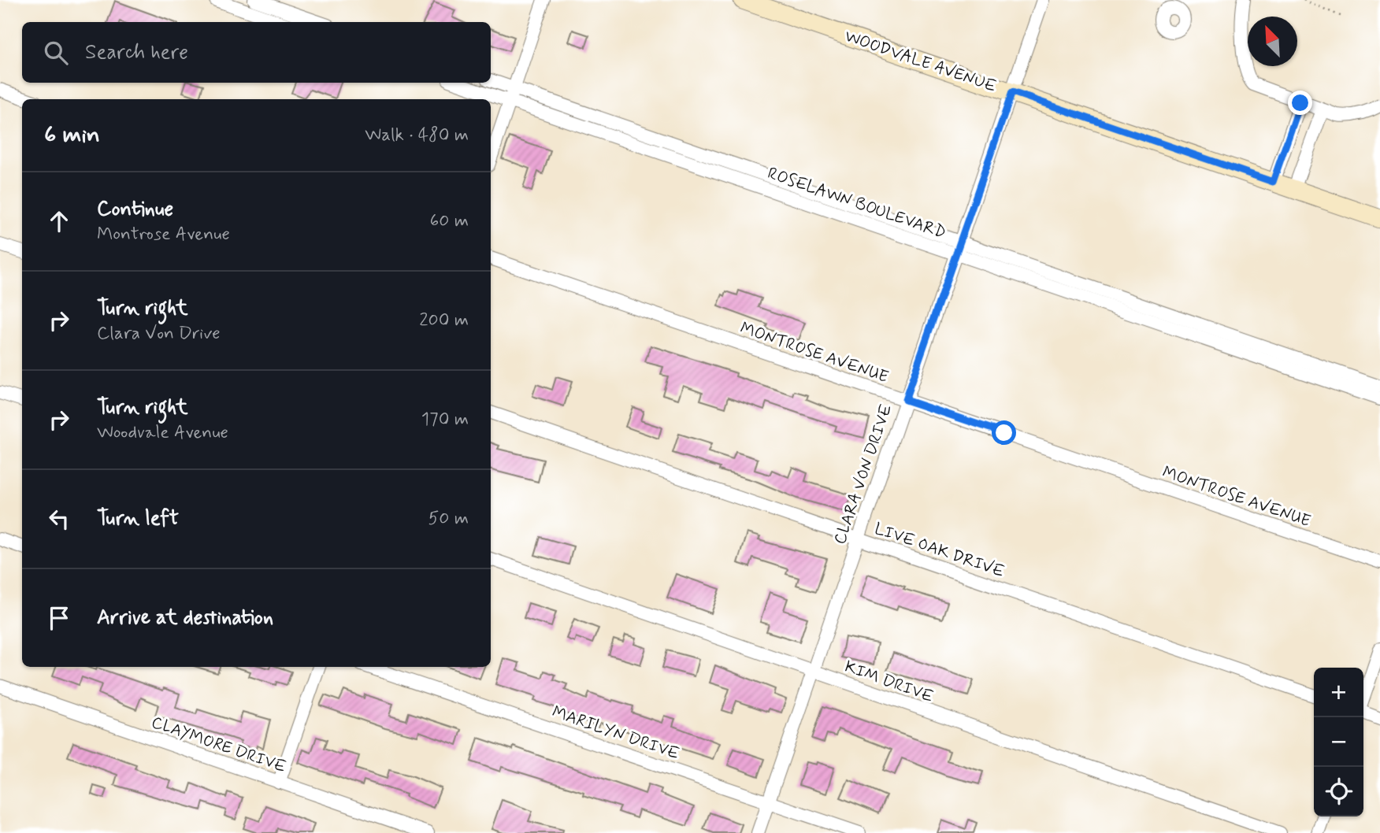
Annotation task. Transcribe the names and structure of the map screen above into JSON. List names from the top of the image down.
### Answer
{
  "streets": {
    "street": [
      "WOODVALE AVENUE",
      "ROSELAWN BOULEVARD",
      "MONTROSE AVENUE",
      "CLARA VON DRIVE",
      "LIVE OAK DRIVE",
      "KIM DRIVE",
      "MARILYN DRIVE",
      "CLAYMORE DRIVE"
    ]
  },
  "crossings": [
    ["WOODVALE AVENUE", "CLARA VON DRIVE"],
    ["ROSELAWN BOULEVARD", "CLARA VON DRIVE"],
    ["MONTROSE AVENUE", "CLARA VON DRIVE"],
    ["CLARA VON DRIVE", "LIVE OAK DRIVE"],
    ["CLARA VON DRIVE", "KIM DRIVE"],
    ["CLARA VON DRIVE", "MARILYN DRIVE"]
  ],
  "north": "top left",
  "page": {
    "search": "Search here",
    "heading": ["6 min", "Walk · 480 m"],
    "list": [
      ["Continue", "Montrose Avenue", "60 m"],
      ["Turn right", "Clara Von Drive", "200 m"],
      ["Turn right", "Woodvale Avenue", "170 m"],
      ["Turn left", "50 m"],
      "Arrive at destination"
    ],
    "map_buttons": ["+", "−"]
  }
}
